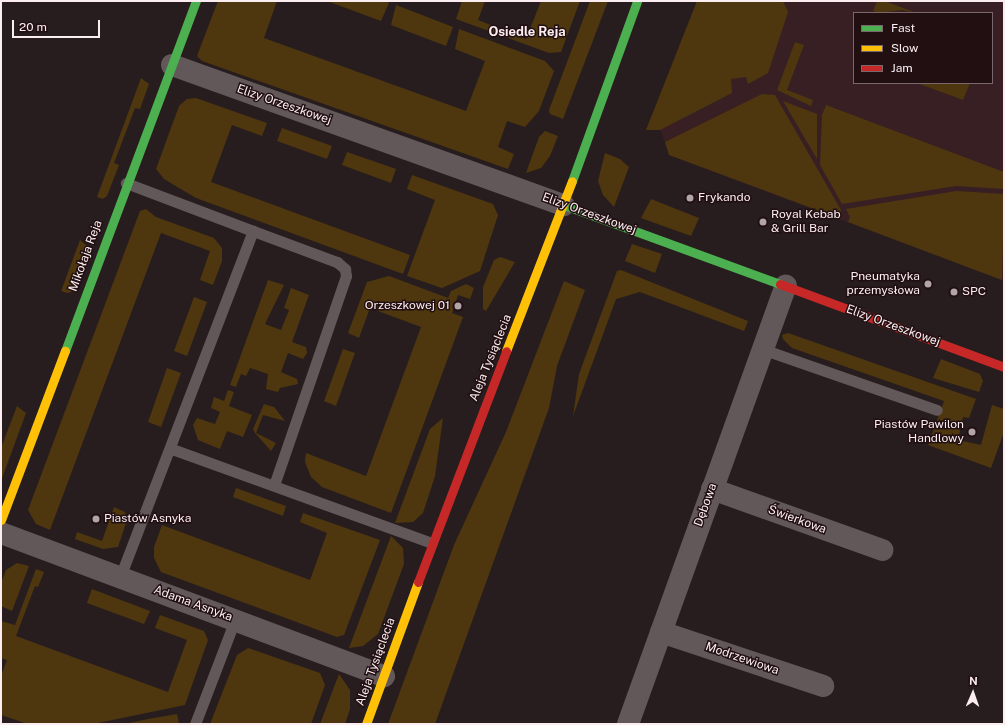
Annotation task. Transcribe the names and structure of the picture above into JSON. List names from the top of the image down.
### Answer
{
  "streets": {
    "street": [
      "Elizy Orzeszkowej",
      "Mikołaja Reja",
      "Aleja Tysiąclecia",
      "Dębowa",
      "Świerkowa",
      "Adama Asnyka",
      "Modrzewiowa"
    ]
  },
  "crossings": [
    ["Elizy Orzeszkowej", "Mikołaja Reja"],
    ["Elizy Orzeszkowej", "Aleja Tysiąclecia"],
    ["Elizy Orzeszkowej", "Dębowa"],
    ["Aleja Tysiąclecia", "Adama Asnyka"],
    ["Dębowa", "Świerkowa"],
    ["Dębowa", "Modrzewiowa"]
  ],
  "districts": ["Osiedle Reja"],
  "places": [
    "Frykando",
    "Royal Kebab & Grill Bar",
    "Pneumatyka przemysłowa",
    "SPC",
    "Orzeszkowej 01",
    "Piastów Pawilon Handlowy",
    "Piastów Asnyka"
  ],
  "legend": ["Fast", "Slow", "Jam"],
  "scale_bar": "20 m",
  "north": "top"
}
